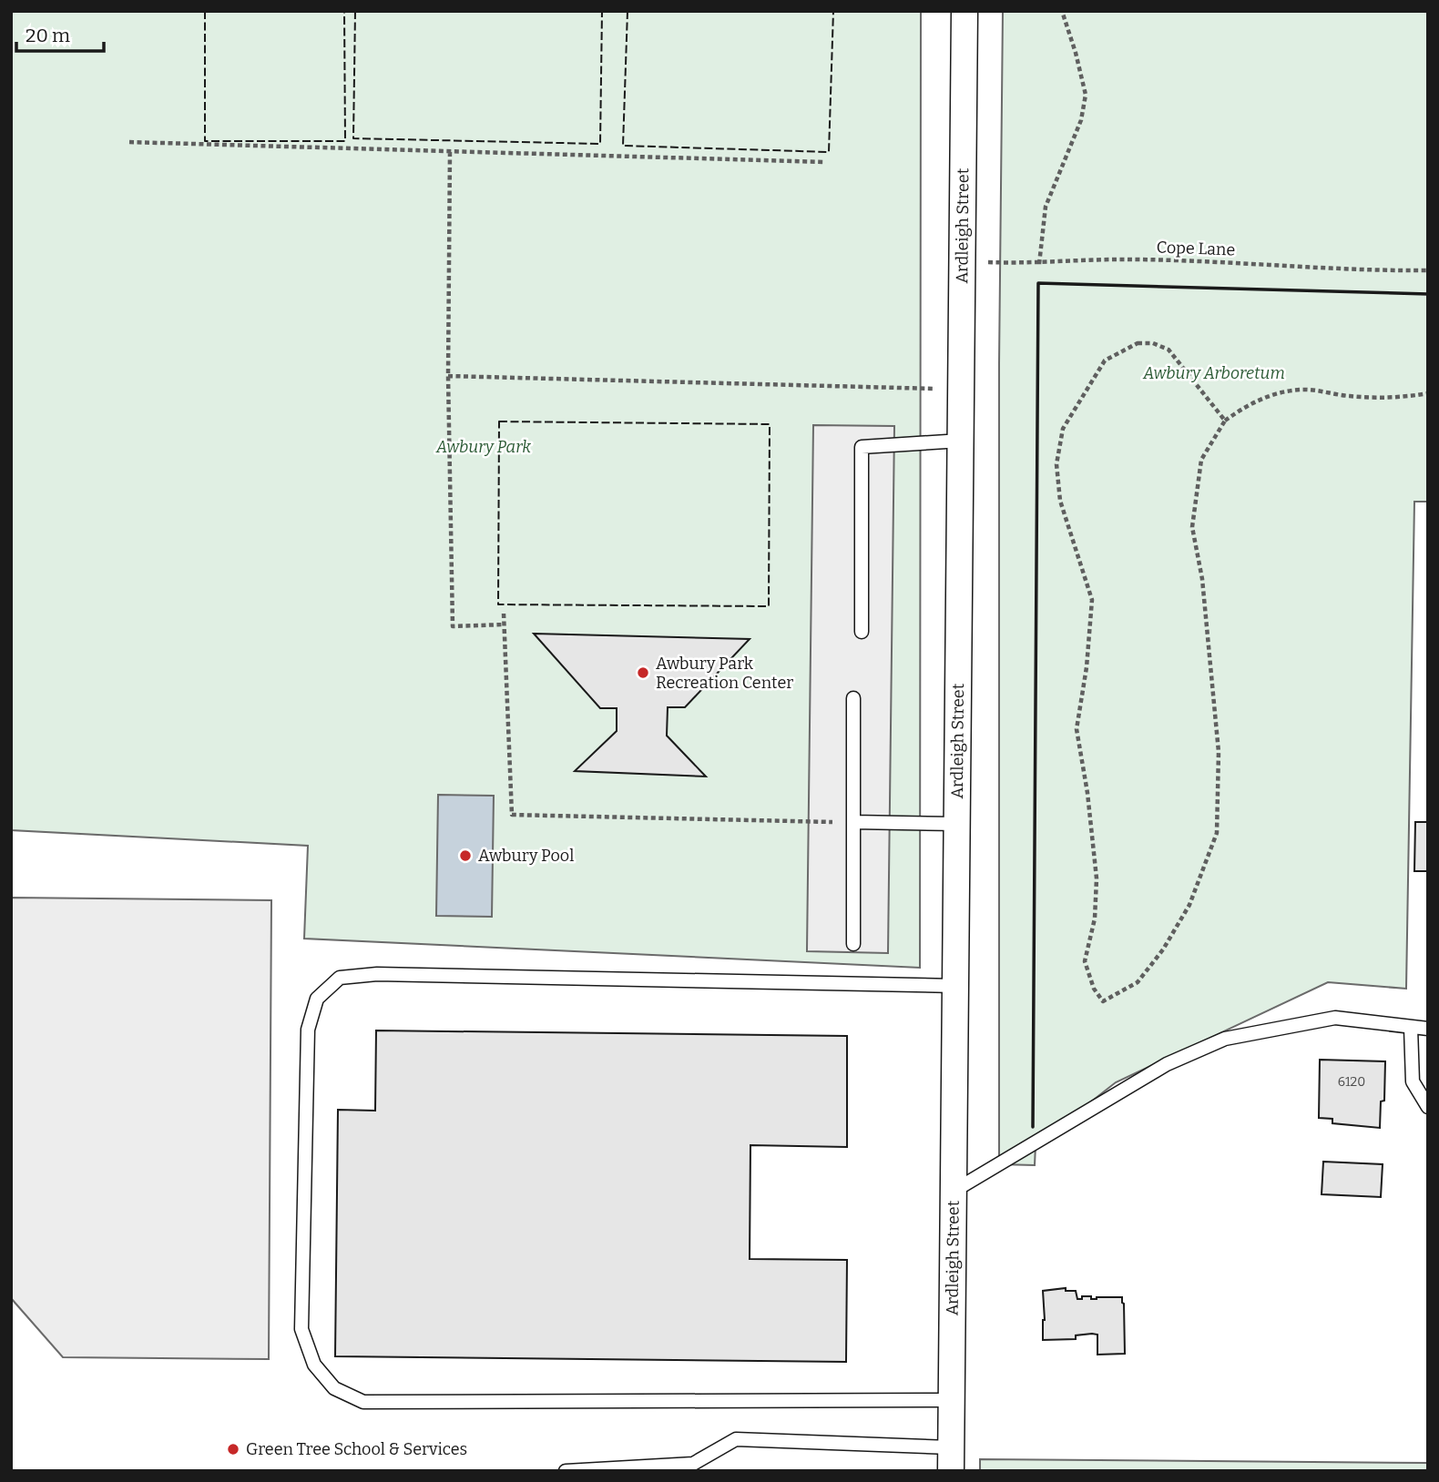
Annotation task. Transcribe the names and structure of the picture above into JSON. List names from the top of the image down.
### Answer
{
  "streets": {
    "street": ["Ardleigh Street"],
    "path": ["Cope Lane"]
  },
  "crossings": [
    ["Ardleigh Street", "Cope Lane"]
  ],
  "parks": ["Awbury Arboretum", "Awbury Park"],
  "places": ["Awbury Park Recreation Center", "Awbury Pool", "Green Tree School & Services"],
  "house_numbers": ["6120"],
  "scale_bar": "20 m"
}
